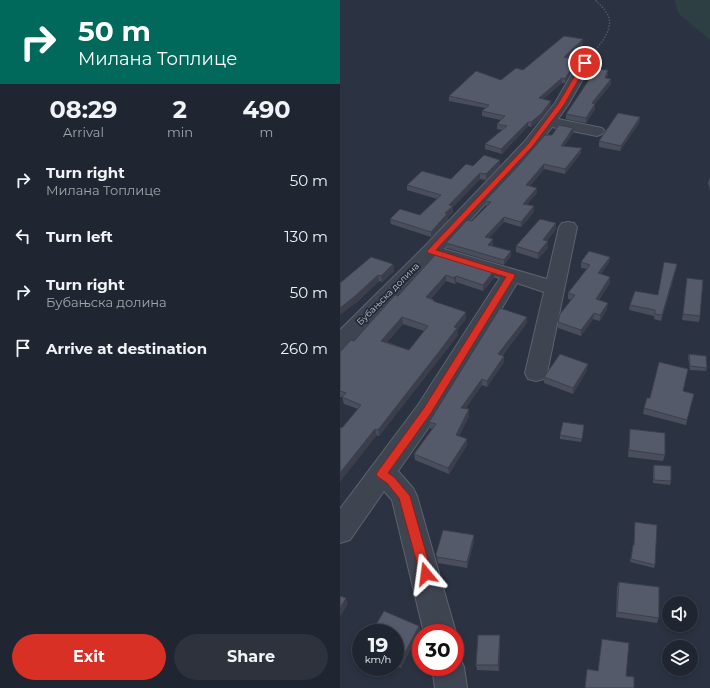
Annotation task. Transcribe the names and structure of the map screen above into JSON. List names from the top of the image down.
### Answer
{
  "streets": {
    "street": ["Бубањска долина"]
  },
  "page": {
    "turn": ["50 m", "Милана Топлице"],
    "eta": [
      "08:29",
      "Arrival",
      "2",
      "min",
      "490",
      "m"
    ],
    "list": [
      {
        "name": "Turn right",
        "note": "Милана Топлице",
        "value": "50 m"
      },
      {
        "name": "Turn left",
        "value": "130 m"
      },
      {
        "name": "Turn right",
        "note": "Бубањска долина",
        "value": "50 m"
      },
      {
        "name": "Arrive at destination",
        "value": "260 m"
      }
    ],
    "speed": "19 km/h",
    "limit": "30",
    "buttons": ["Exit", "Share"]
  }
}
